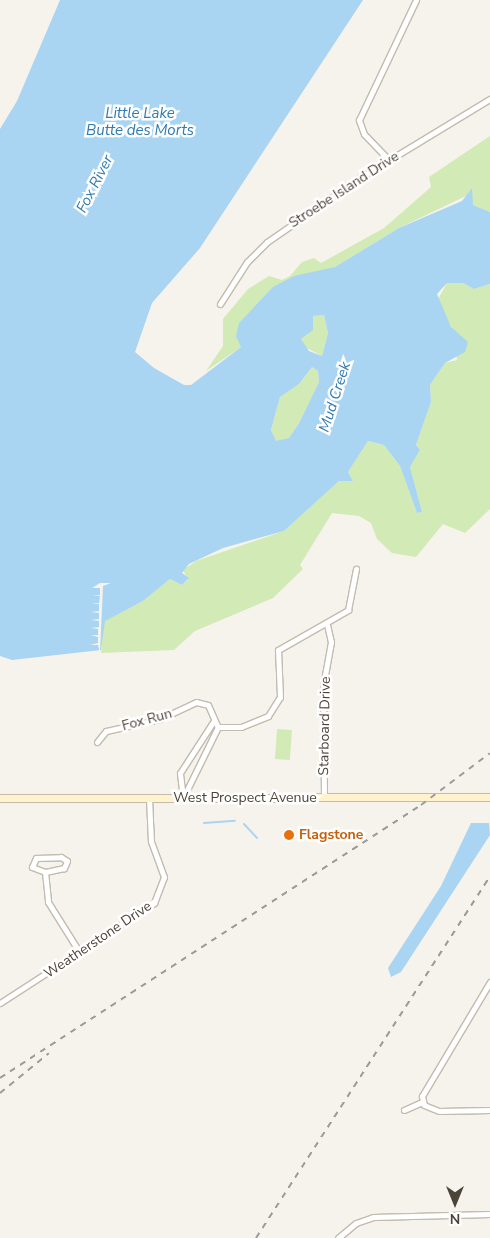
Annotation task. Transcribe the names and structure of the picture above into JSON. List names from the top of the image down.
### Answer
{
  "streets": {
    "main road": ["West Prospect Avenue"],
    "street": [
      "Stroebe Island Drive",
      "Fox Run",
      "Starboard Drive",
      "Weatherstone Drive"
    ]
  },
  "crossings": [
    ["Starboard Drive", "West Prospect Avenue"],
    ["West Prospect Avenue", "Weatherstone Drive"]
  ],
  "water": ["Little Lake Butte des Morts", "Fox River", "Mud Creek"],
  "places": ["Flagstone"],
  "north": "bottom"
}
